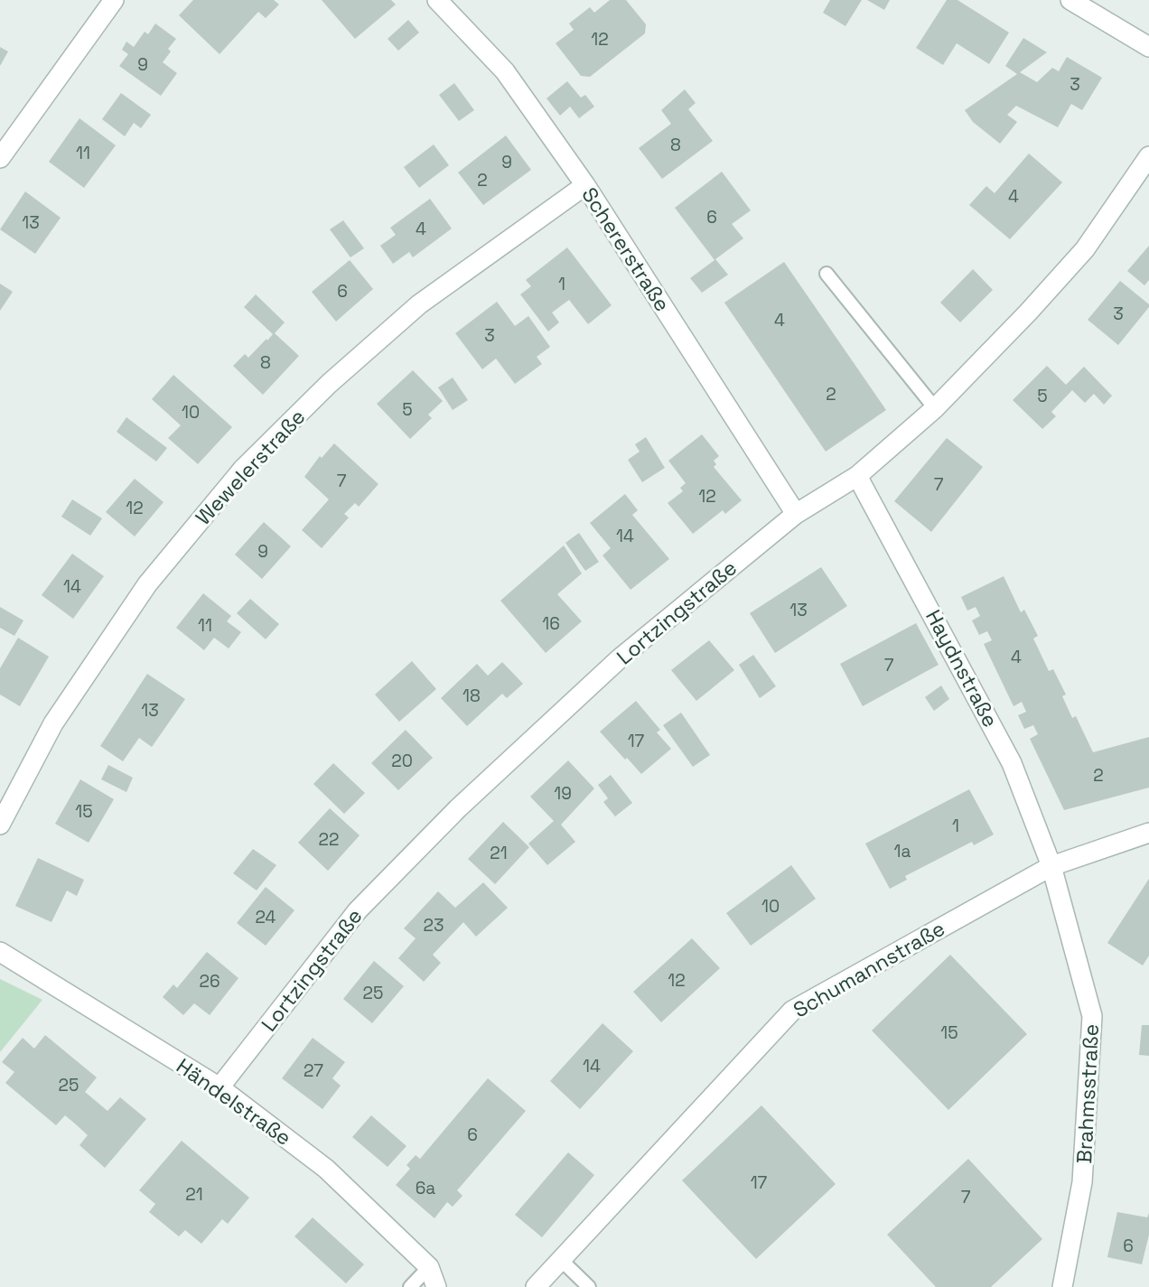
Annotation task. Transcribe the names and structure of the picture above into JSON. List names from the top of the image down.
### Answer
{
  "streets": {
    "street": [
      "Schererstraße",
      "Wewelerstraße",
      "Lortzingstraße",
      "Haydnstraße",
      "Schumannstraße",
      "Brahmsstraße",
      "Händelstraße"
    ]
  },
  "crossings": [
    ["Schererstraße", "Wewelerstraße"],
    ["Schererstraße", "Lortzingstraße"],
    ["Lortzingstraße", "Haydnstraße"],
    ["Lortzingstraße", "Händelstraße"],
    ["Haydnstraße", "Schumannstraße"],
    ["Haydnstraße", "Brahmsstraße"],
    ["Schumannstraße", "Brahmsstraße"]
  ],
  "house_numbers": [
    "12",
    "9",
    "3",
    "8",
    "11",
    "9",
    "2",
    "4",
    "6",
    "13",
    "4",
    "1",
    "6",
    "3",
    "4",
    "3",
    "8",
    "2",
    "5",
    "5",
    "10",
    "7",
    "7",
    "12",
    "12",
    "14",
    "9",
    "14",
    "13",
    "16",
    "11",
    "4",
    "7",
    "18",
    "13",
    "17",
    "20",
    "2",
    "19",
    "15",
    "1",
    "22",
    "1a",
    "21",
    "10",
    "24",
    "23",
    "12",
    "26",
    "25",
    "15",
    "14",
    "27",
    "25",
    "6",
    "17",
    "6a",
    "21",
    "7",
    "6"
  ]
}
